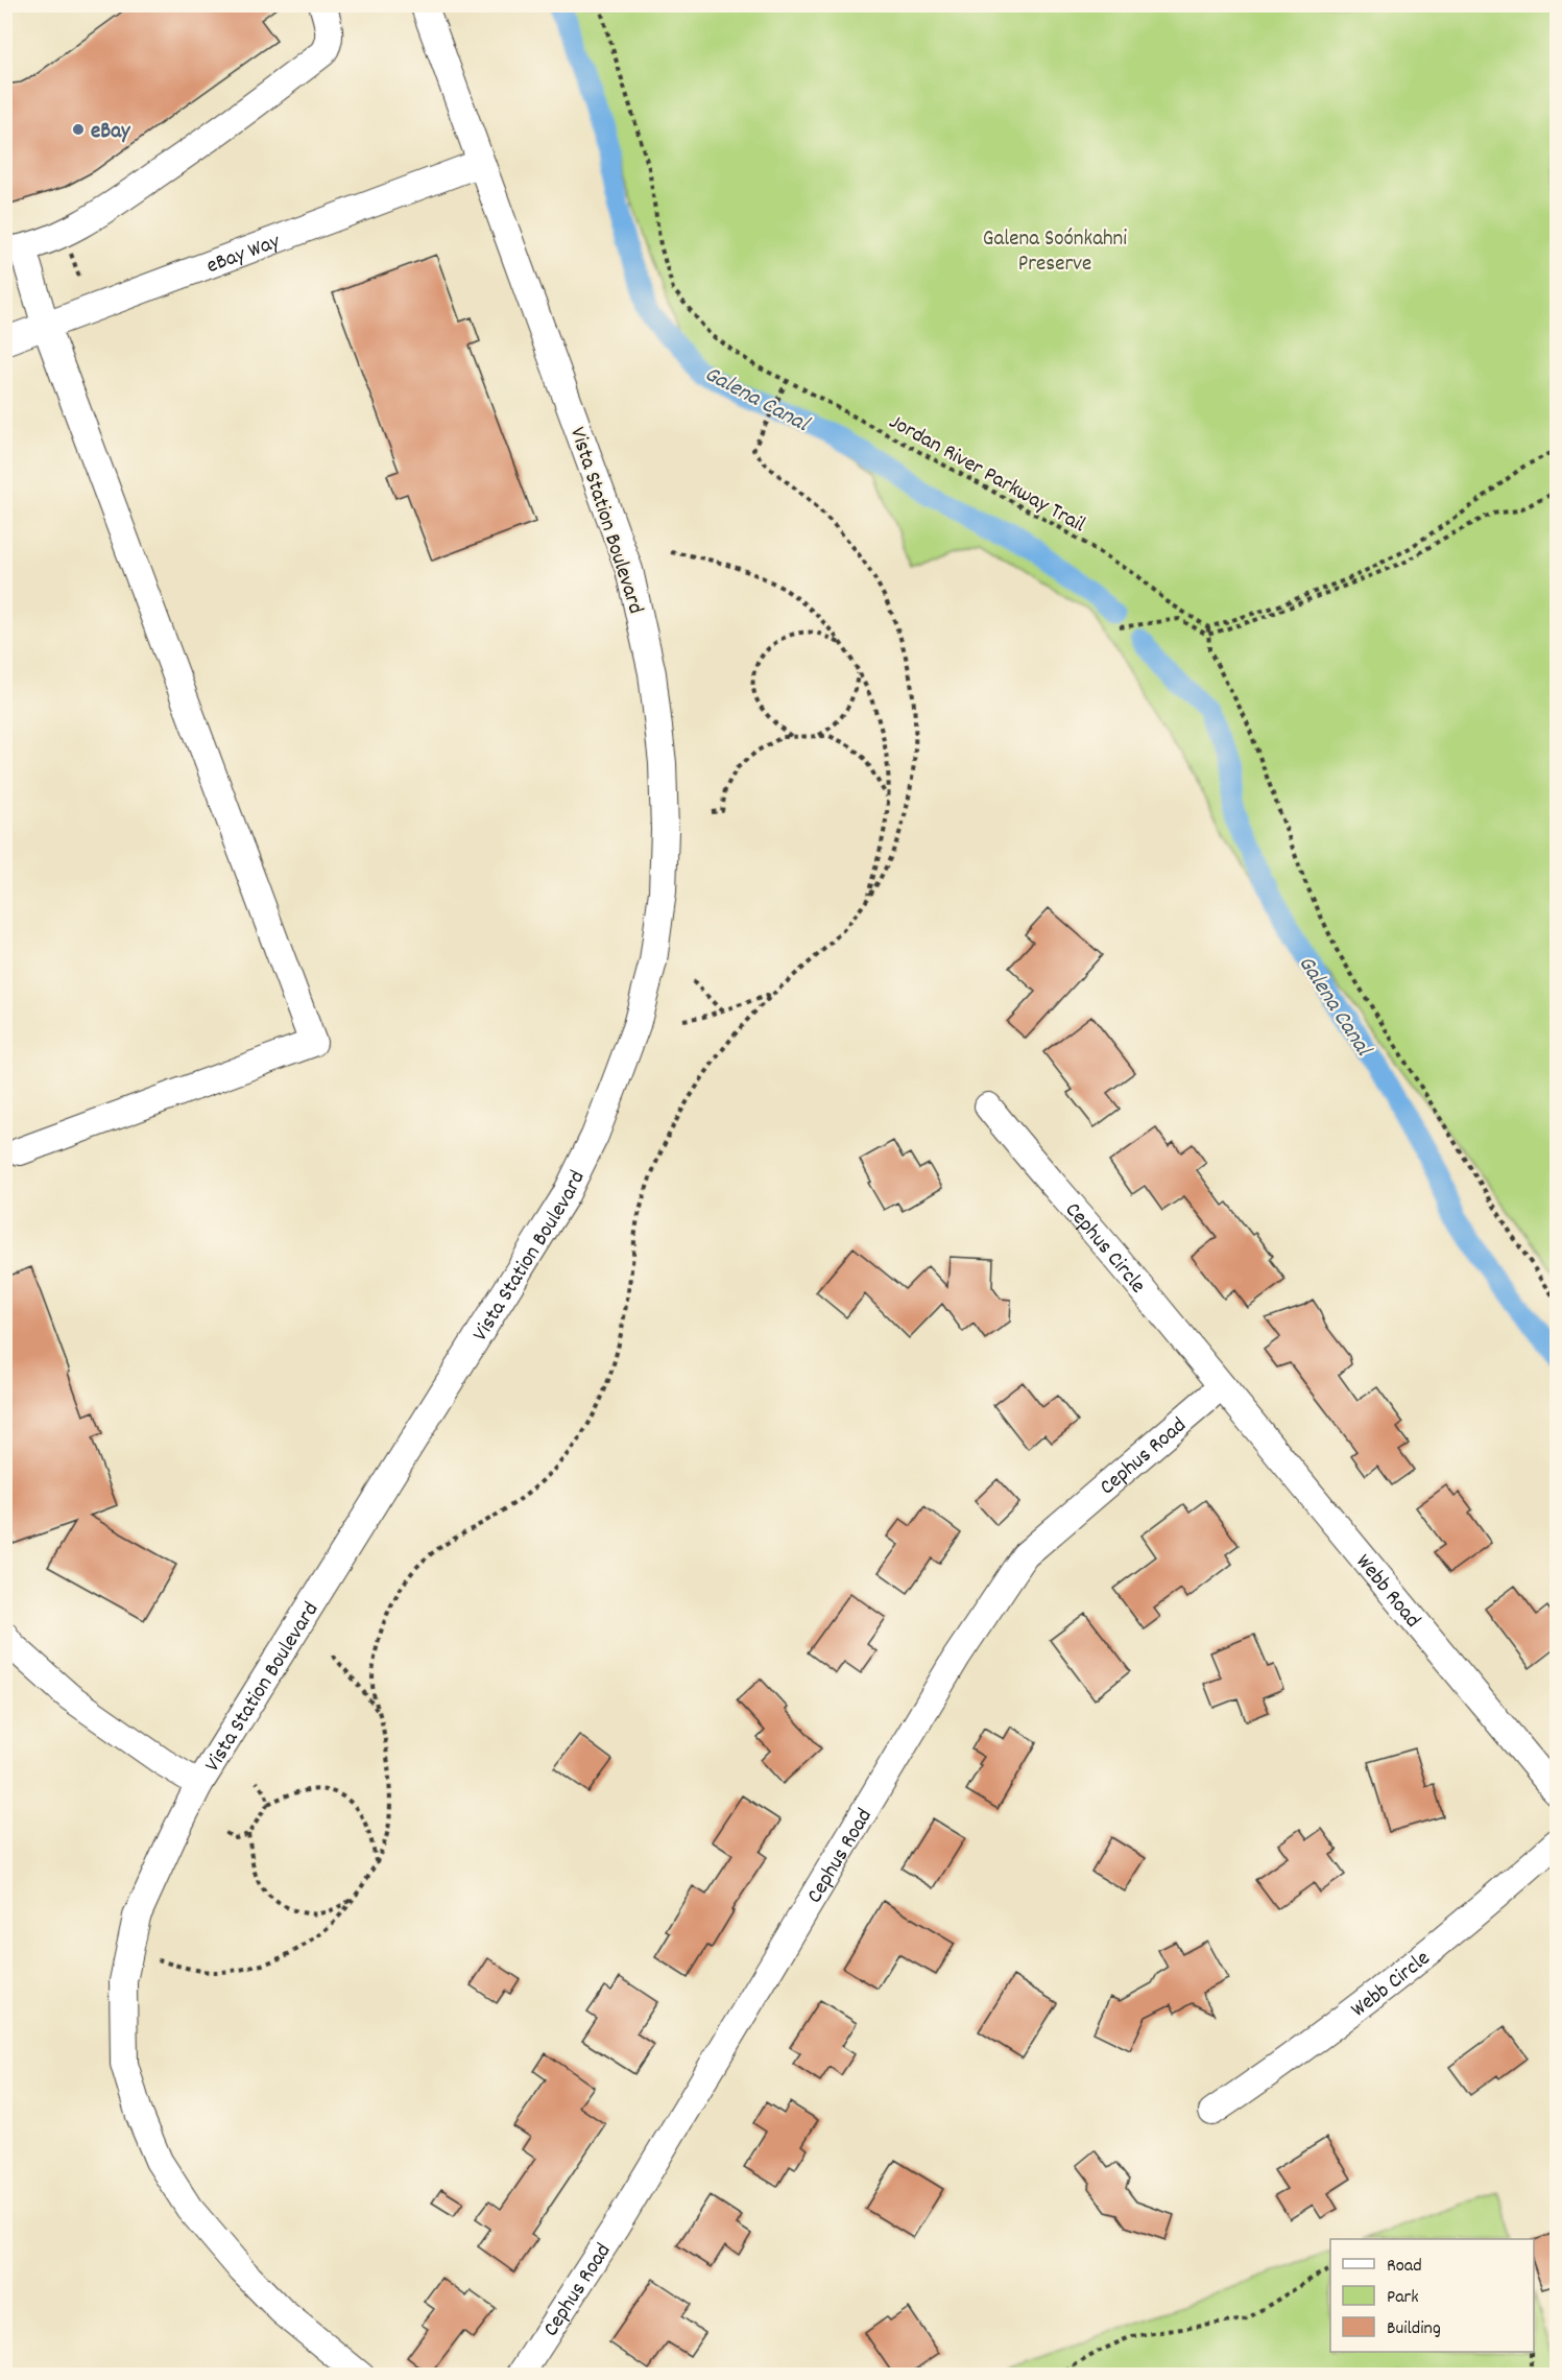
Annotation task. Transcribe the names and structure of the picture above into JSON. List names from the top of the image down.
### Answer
{
  "streets": {
    "street": [
      "eBay Way",
      "Vista Station Boulevard",
      "Cephus Circle",
      "Cephus Road",
      "Webb Road",
      "Webb Circle"
    ],
    "path": ["Jordan River Parkway Trail"]
  },
  "crossings": [
    ["eBay Way", "Vista Station Boulevard"],
    ["Cephus Circle", "Cephus Road"],
    ["Cephus Circle", "Webb Road"],
    ["Cephus Road", "Webb Road"]
  ],
  "water": ["Galena Canal"],
  "parks": ["Galena Soónkahni Preserve"],
  "places": ["eBay"],
  "legend": ["Road", "Park", "Building"]
}
